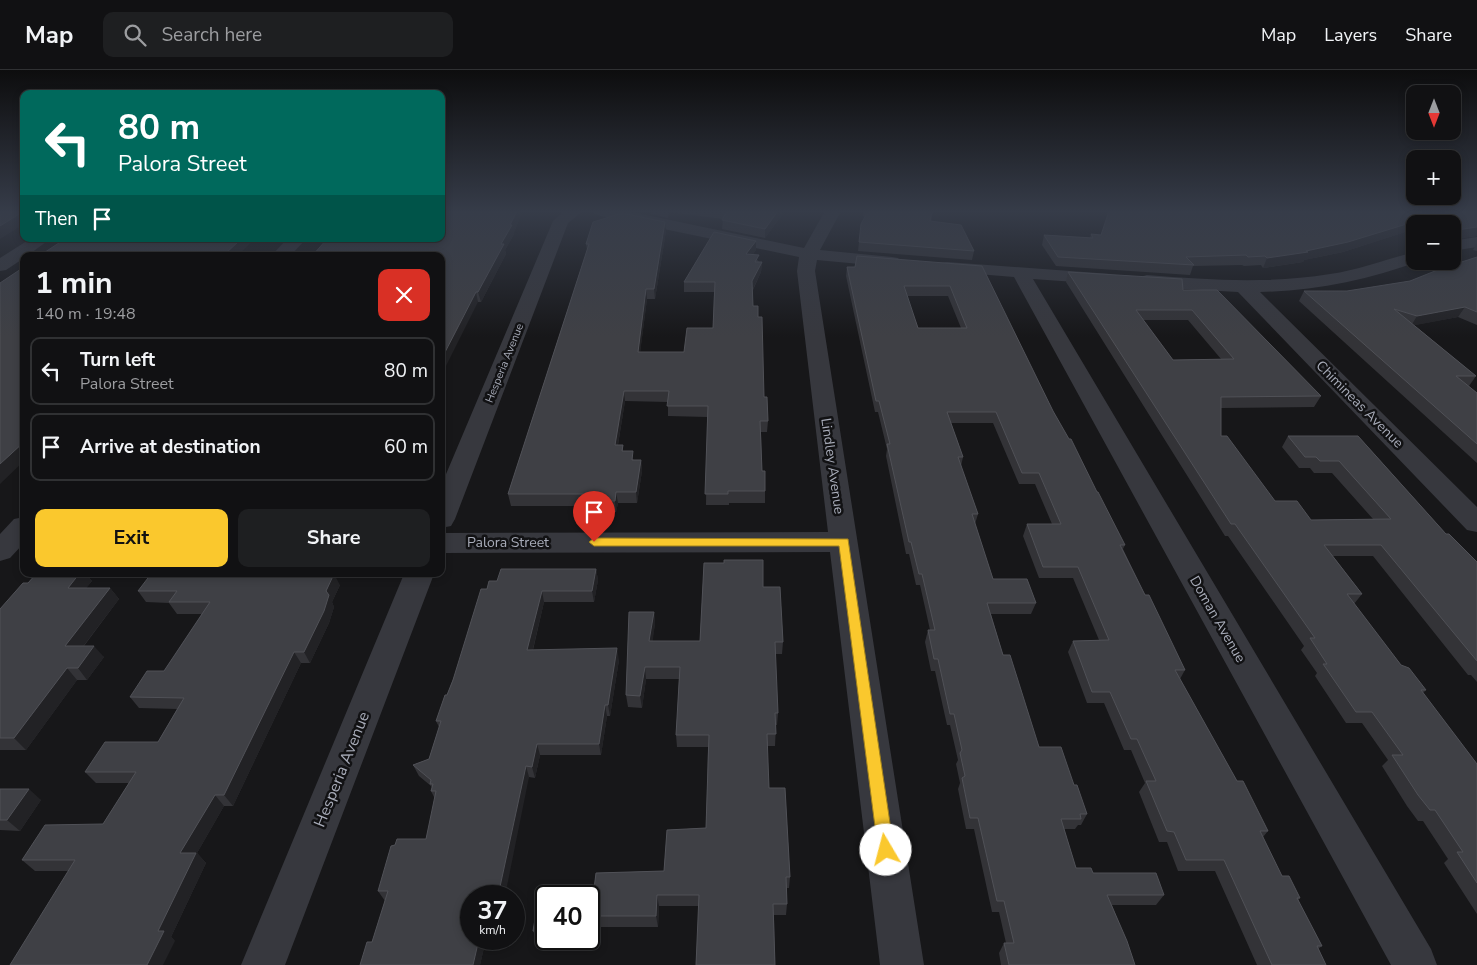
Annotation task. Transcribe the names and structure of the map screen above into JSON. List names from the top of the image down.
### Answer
{
  "streets": {
    "street": [
      "Hesperia Avenue",
      "Chimineas Avenue",
      "Lindley Avenue",
      "Palora Street",
      "Doman Avenue"
    ]
  },
  "crossings": [
    ["Lindley Avenue", "Palora Street"]
  ],
  "north": "bottom",
  "page": {
    "header": "Map",
    "search": "Search here",
    "nav": ["Map", "Layers", "Share"],
    "map_buttons": ["+", "−"],
    "turn": ["80 m", "Palora Street"],
    "then": "Then",
    "heading": ["1 min", "140 m · 19:48"],
    "list": [
      {
        "name": "Turn left",
        "note": "Palora Street",
        "value": "80 m"
      },
      {
        "name": "Arrive at destination",
        "value": "60 m"
      }
    ],
    "buttons": ["Exit", "Share"],
    "speed": "37 km/h",
    "limit": "40"
  }
}
